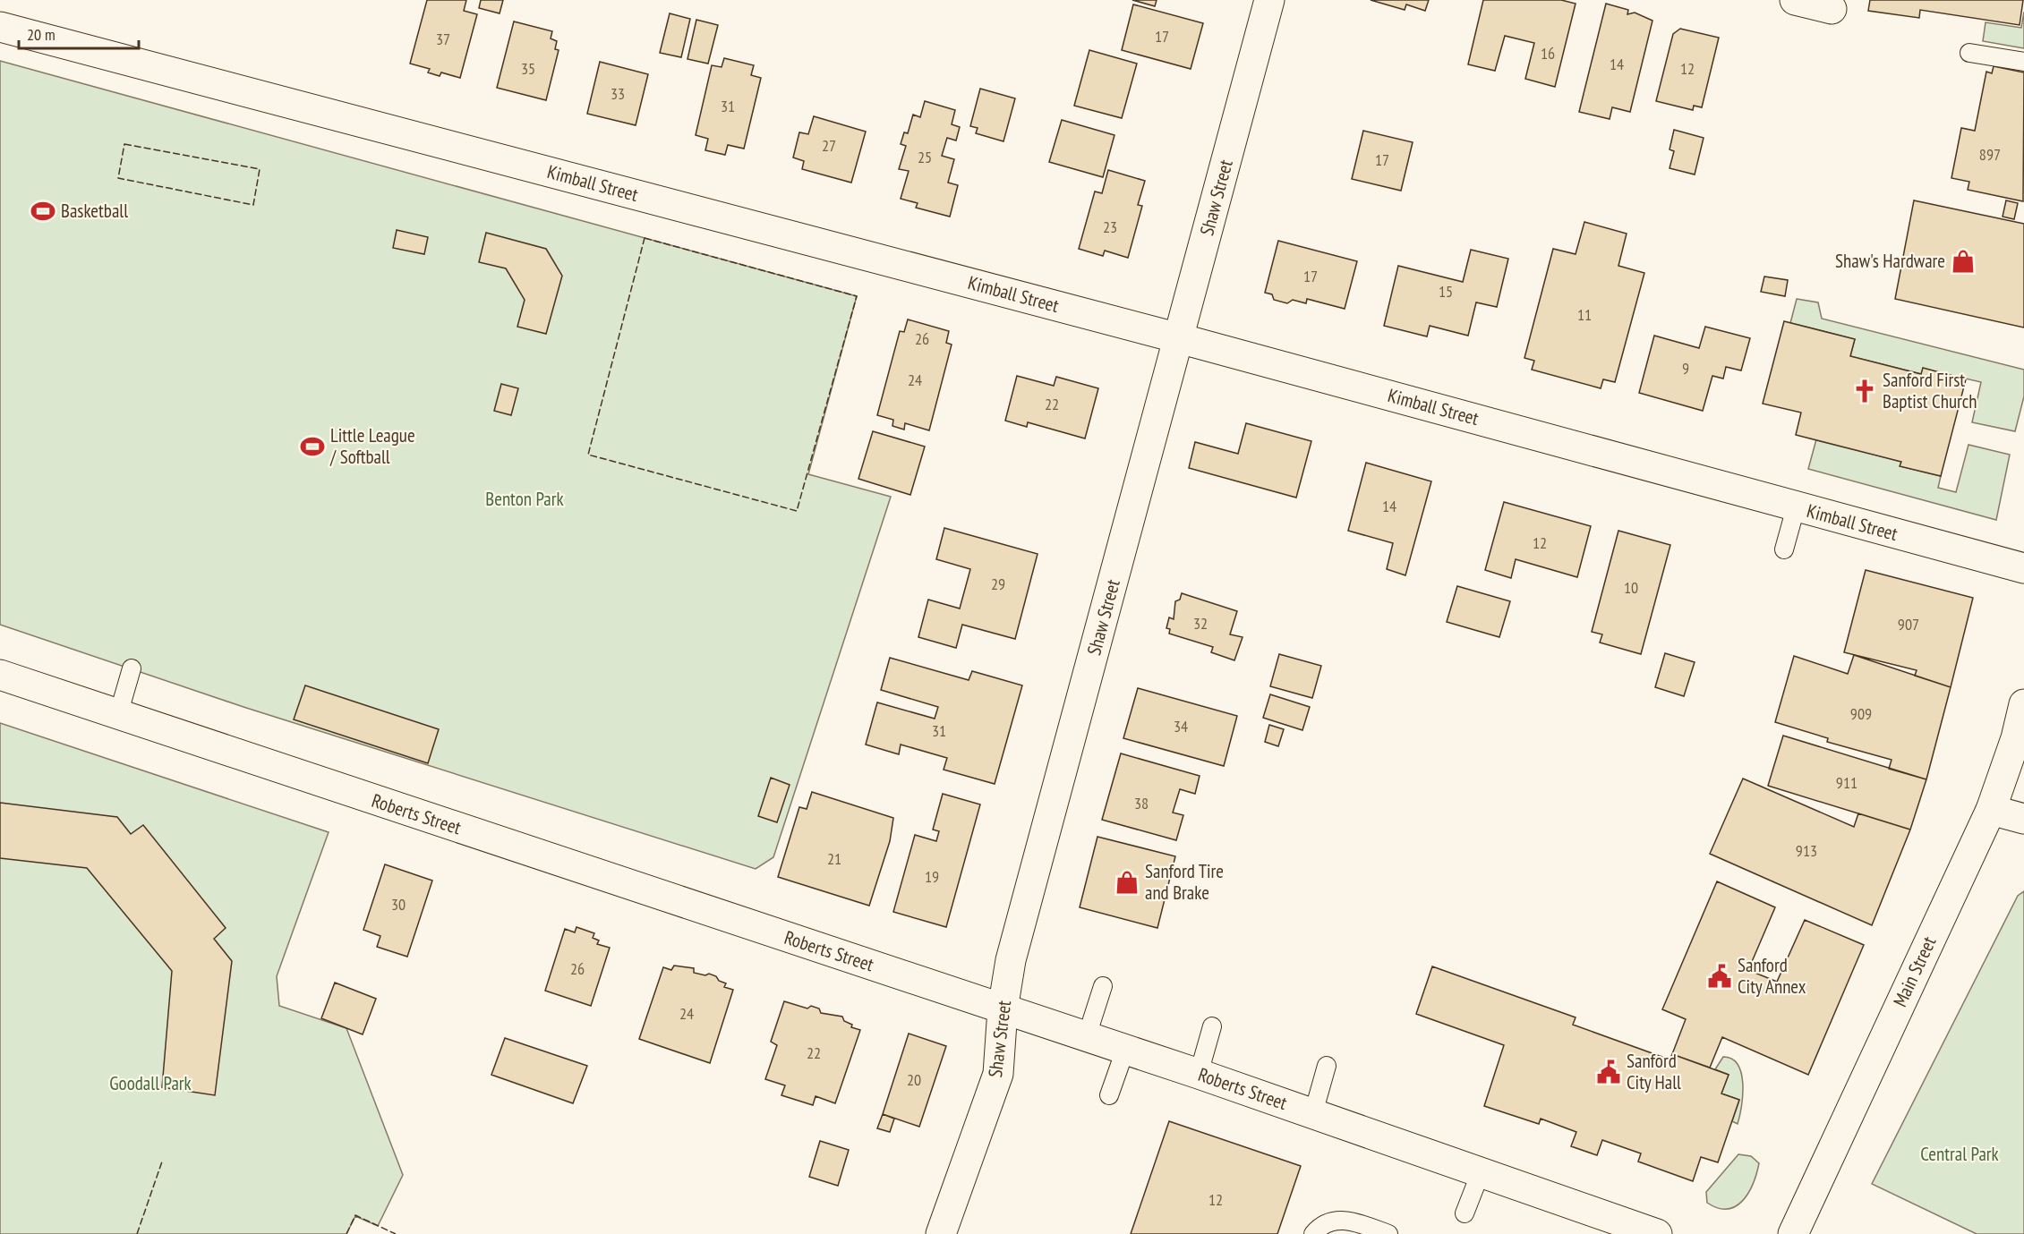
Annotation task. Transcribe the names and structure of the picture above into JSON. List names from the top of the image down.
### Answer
{
  "streets": {
    "main road": [
      "Kimball Street",
      "Shaw Street",
      "Roberts Street",
      "Main Street"
    ]
  },
  "crossings": [
    ["Kimball Street", "Shaw Street"],
    ["Shaw Street", "Roberts Street"]
  ],
  "parks": ["Benton Park", "Goodall Park", "Central Park"],
  "places": {
    "sports": ["Basketball", "Little League / Softball"],
    "shop": ["Shaw's Hardware", "Sanford Tire and Brake"],
    "church": ["Sanford First Baptist Church"],
    "public building": ["Sanford City Annex", "Sanford City Hall"]
  },
  "house_numbers": [
    "17",
    "37",
    "16",
    "14",
    "35",
    "12",
    "33",
    "31",
    "27",
    "897",
    "25",
    "17",
    "23",
    "17",
    "15",
    "11",
    "26",
    "9",
    "24",
    "22",
    "14",
    "12",
    "29",
    "10",
    "32",
    "907",
    "909",
    "34",
    "31",
    "911",
    "38",
    "913",
    "21",
    "19",
    "30",
    "26",
    "24",
    "22",
    "20",
    "12"
  ],
  "scale_bar": "20 m"
}
